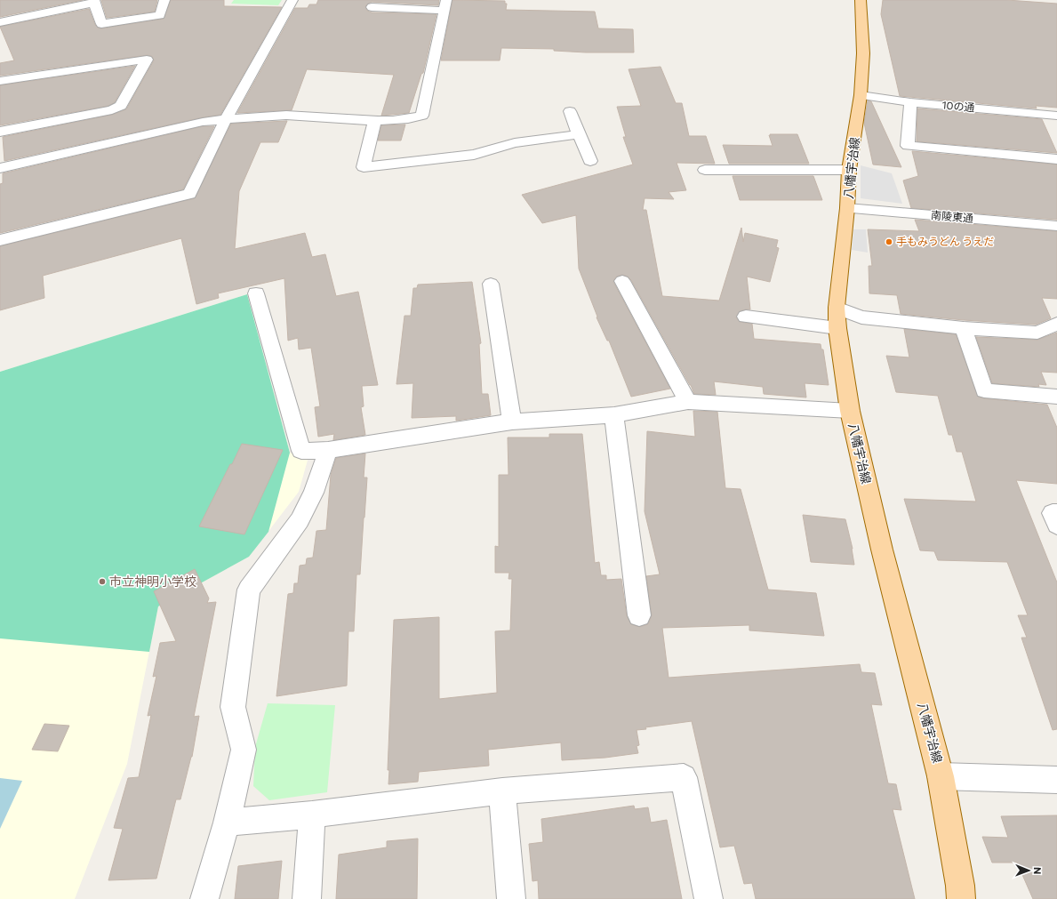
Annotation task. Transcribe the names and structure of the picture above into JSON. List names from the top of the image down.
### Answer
{
  "streets": {
    "main road": ["八幡宇治線"],
    "street": ["10の通", "南陵東通"]
  },
  "crossings": [
    ["10の通", "八幡宇治線"],
    ["八幡宇治線", "南陵東通"]
  ],
  "places": ["手もみうどん うえだ", "市立神明小学校"],
  "north": "right"
}
